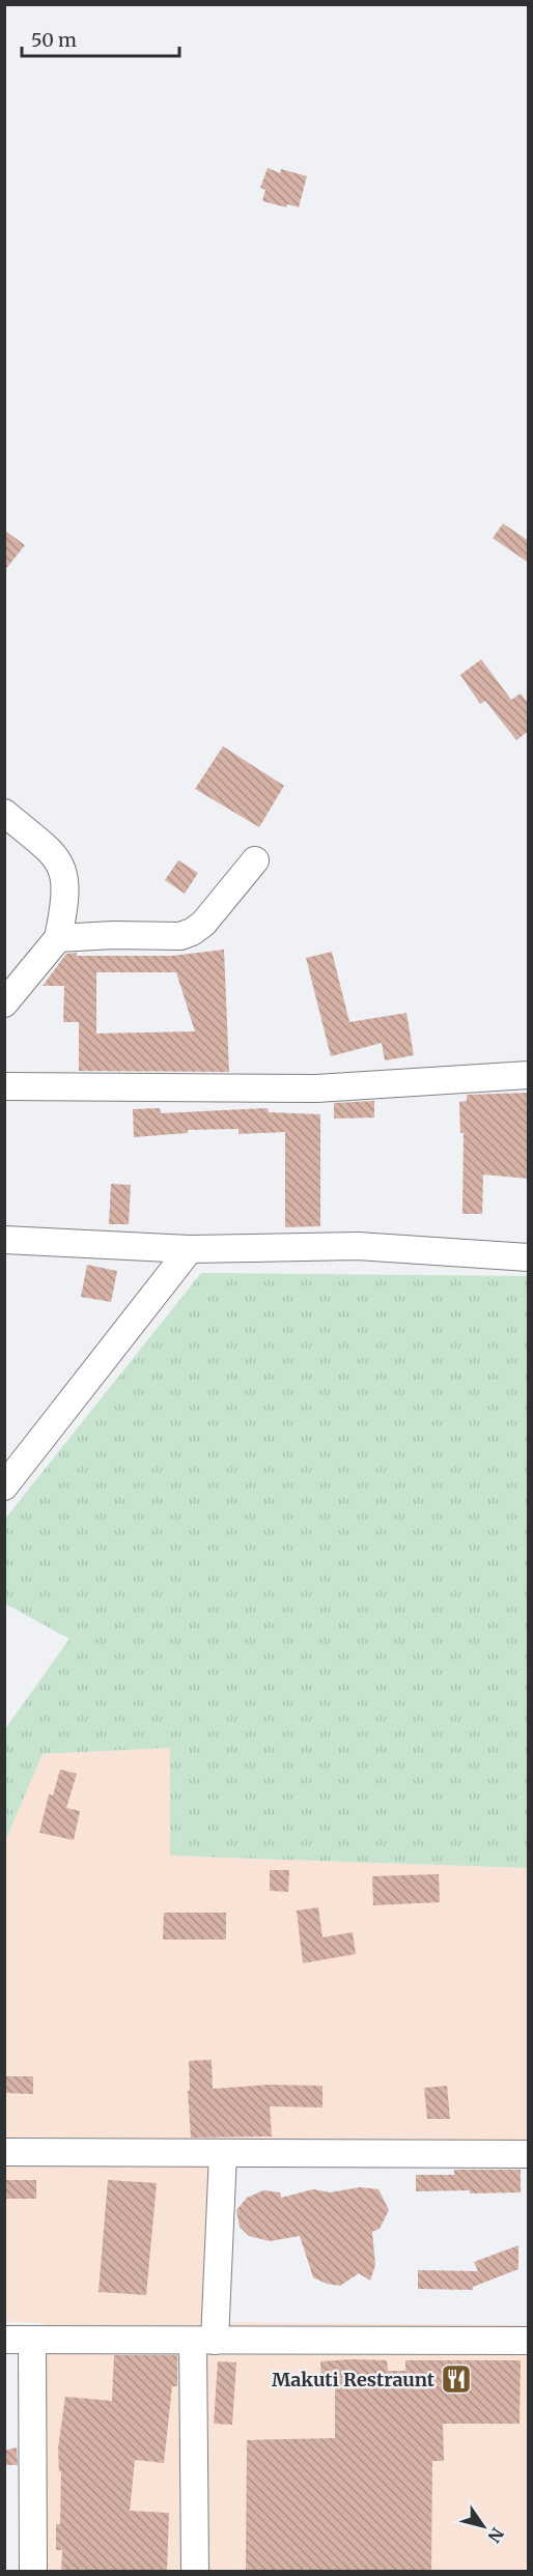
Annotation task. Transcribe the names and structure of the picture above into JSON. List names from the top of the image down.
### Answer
{
  "places": {
    "restaurant": ["Makuti Restraunt"]
  },
  "scale_bar": "50 m",
  "north": "bottom right"
}
